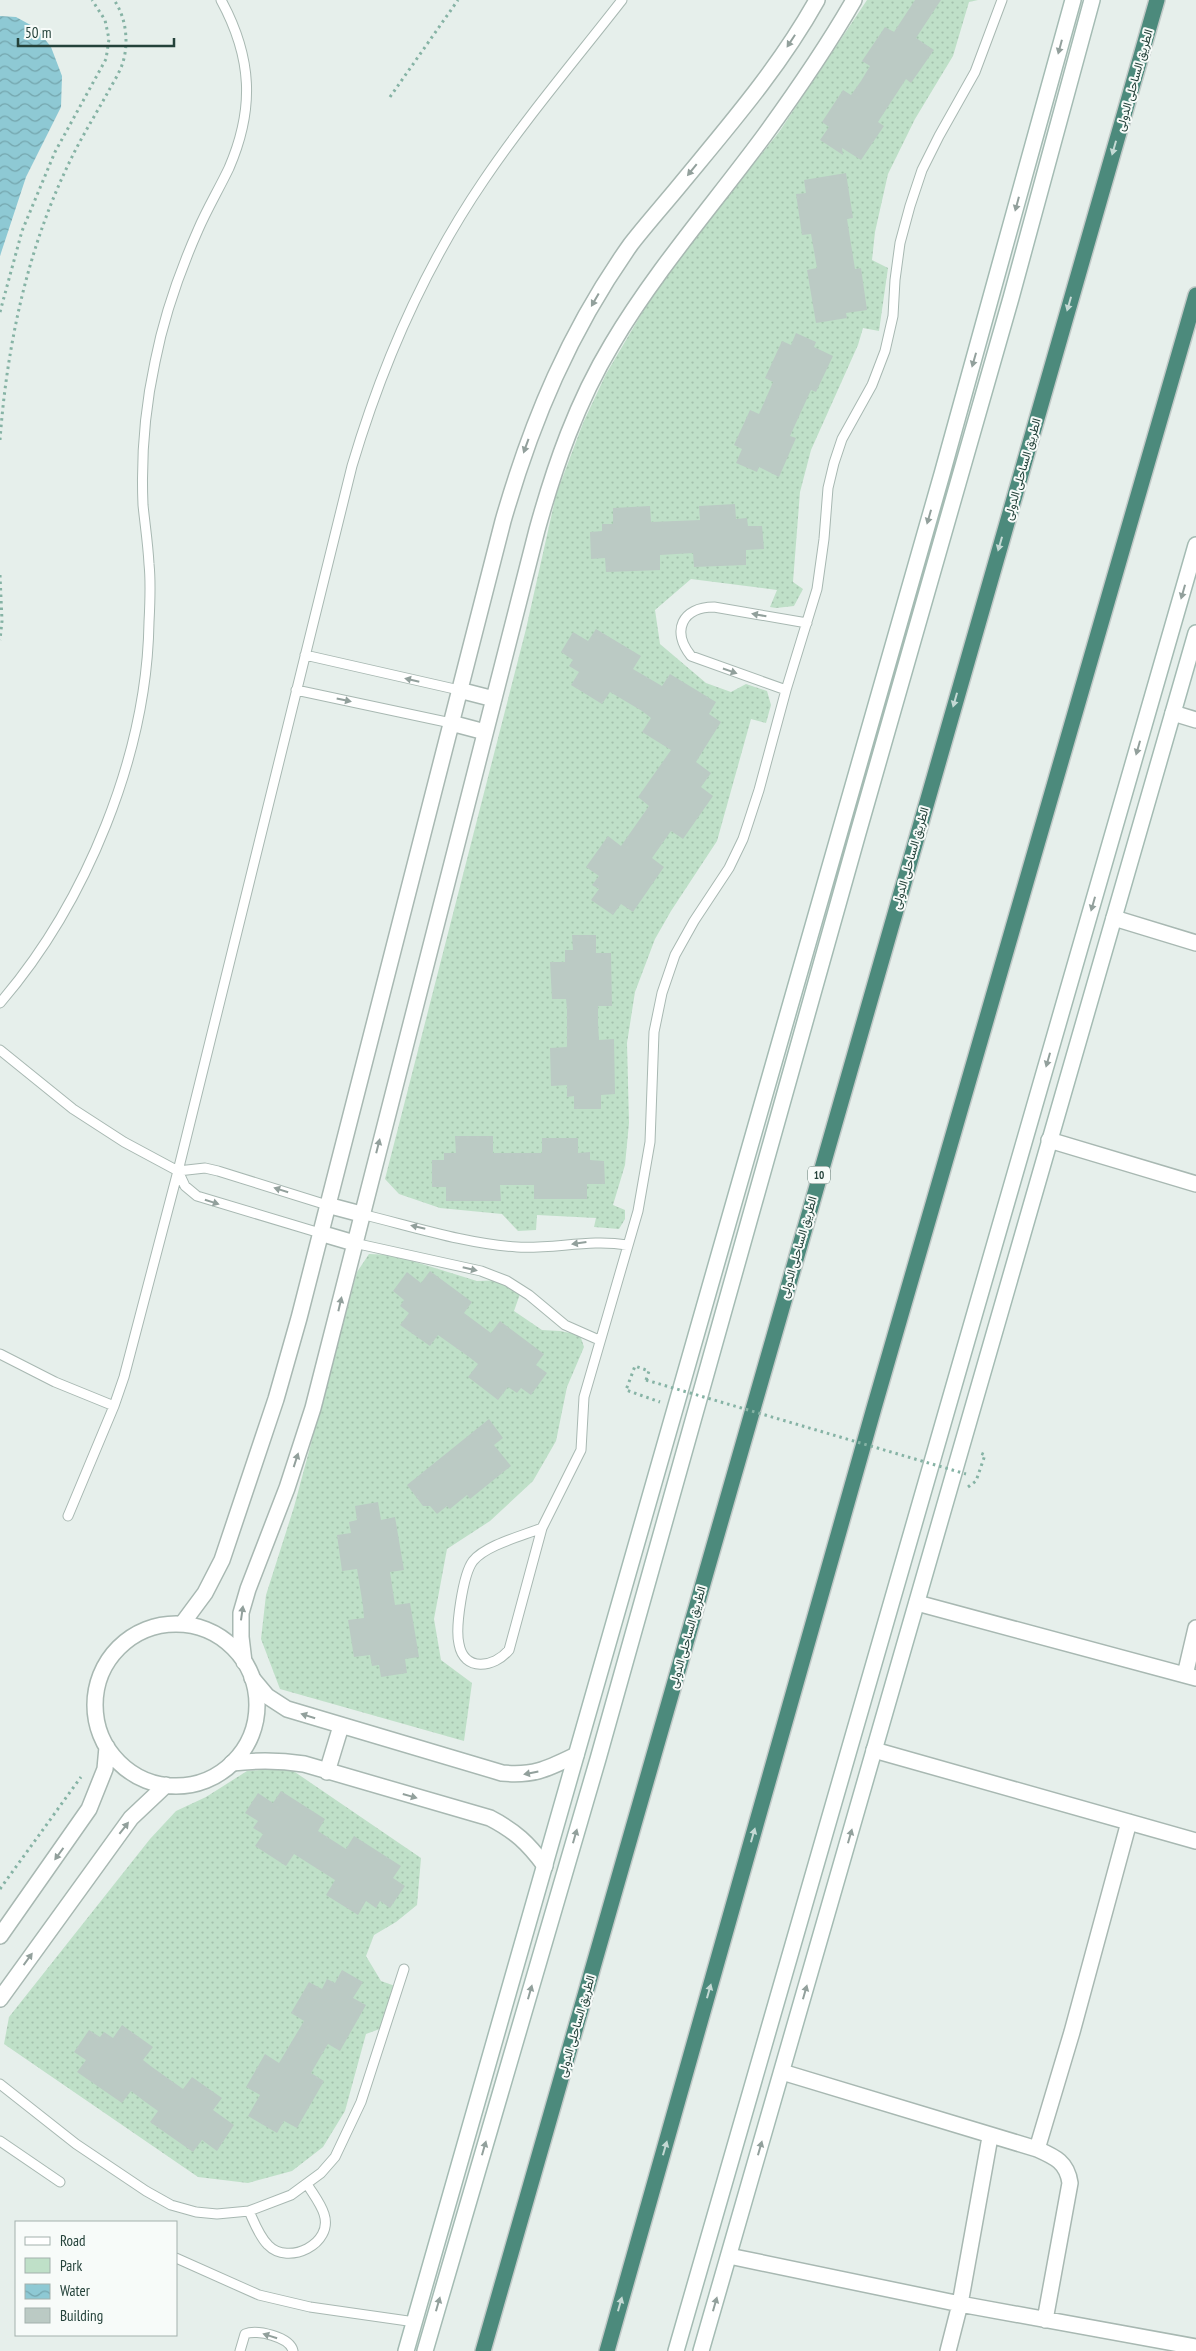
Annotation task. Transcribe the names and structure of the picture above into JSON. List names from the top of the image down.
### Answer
{
  "streets": {
    "highway": ["الطريق الساحلى الدولى", "10"]
  },
  "legend": [
    "Road",
    "Park",
    "Water",
    "Building"
  ],
  "scale_bar": "50 m"
}
